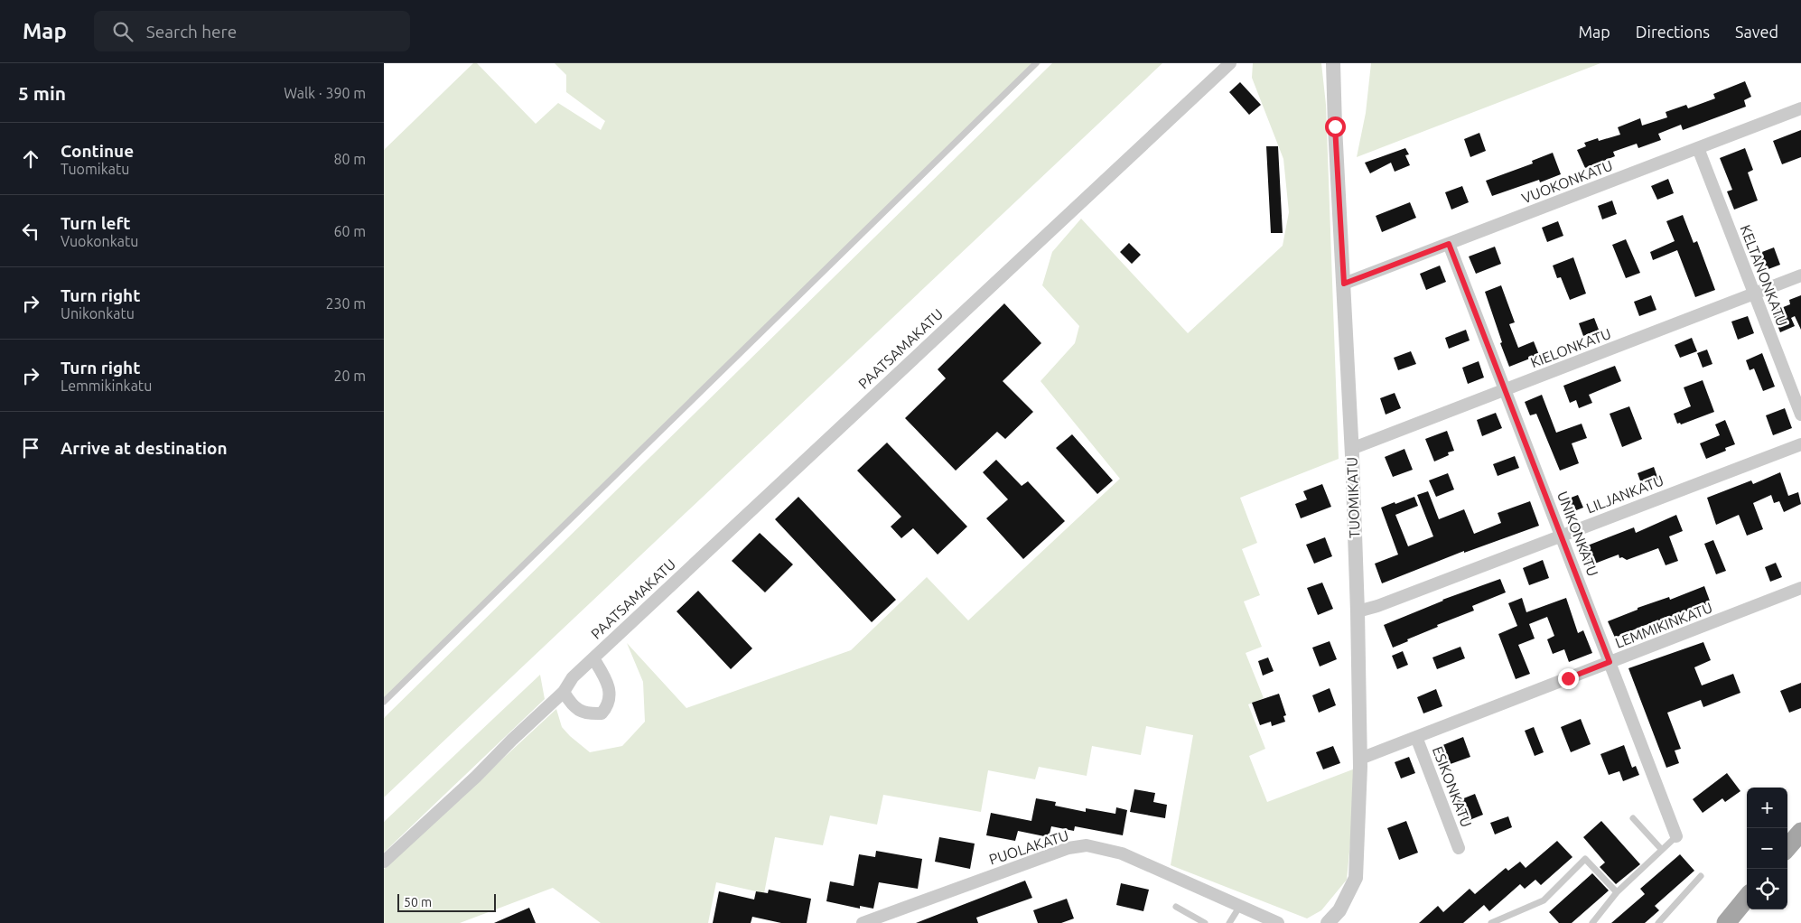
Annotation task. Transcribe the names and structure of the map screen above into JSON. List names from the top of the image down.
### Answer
{
  "streets": {
    "street": [
      "VUOKONKATU",
      "KELTANONKATU",
      "KIELONKATU",
      "PAATSAMAKATU",
      "LILJANKATU",
      "TUOMIKATU",
      "UNIKONKATU",
      "LEMMIKINKATU",
      "ESIKONKATU",
      "PUOLAKATU"
    ]
  },
  "crossings": [
    ["VUOKONKATU", "KELTANONKATU"],
    ["VUOKONKATU", "TUOMIKATU"],
    ["VUOKONKATU", "UNIKONKATU"],
    ["KELTANONKATU", "KIELONKATU"],
    ["KIELONKATU", "TUOMIKATU"],
    ["KIELONKATU", "UNIKONKATU"],
    ["LILJANKATU", "TUOMIKATU"],
    ["LILJANKATU", "UNIKONKATU"],
    ["TUOMIKATU", "LEMMIKINKATU"],
    ["UNIKONKATU", "LEMMIKINKATU"],
    ["LEMMIKINKATU", "ESIKONKATU"]
  ],
  "scale_bar": "50 m",
  "page": {
    "header": "Map",
    "search": "Search here",
    "nav": ["Map", "Directions", "Saved"],
    "heading": ["5 min", "Walk · 390 m"],
    "list": [
      ["Continue", "Tuomikatu", "80 m"],
      ["Turn left", "Vuokonkatu", "60 m"],
      ["Turn right", "Unikonkatu", "230 m"],
      ["Turn right", "Lemmikinkatu", "20 m"],
      "Arrive at destination"
    ],
    "map_buttons": ["+", "−"],
    "scale": "50 m"
  }
}
